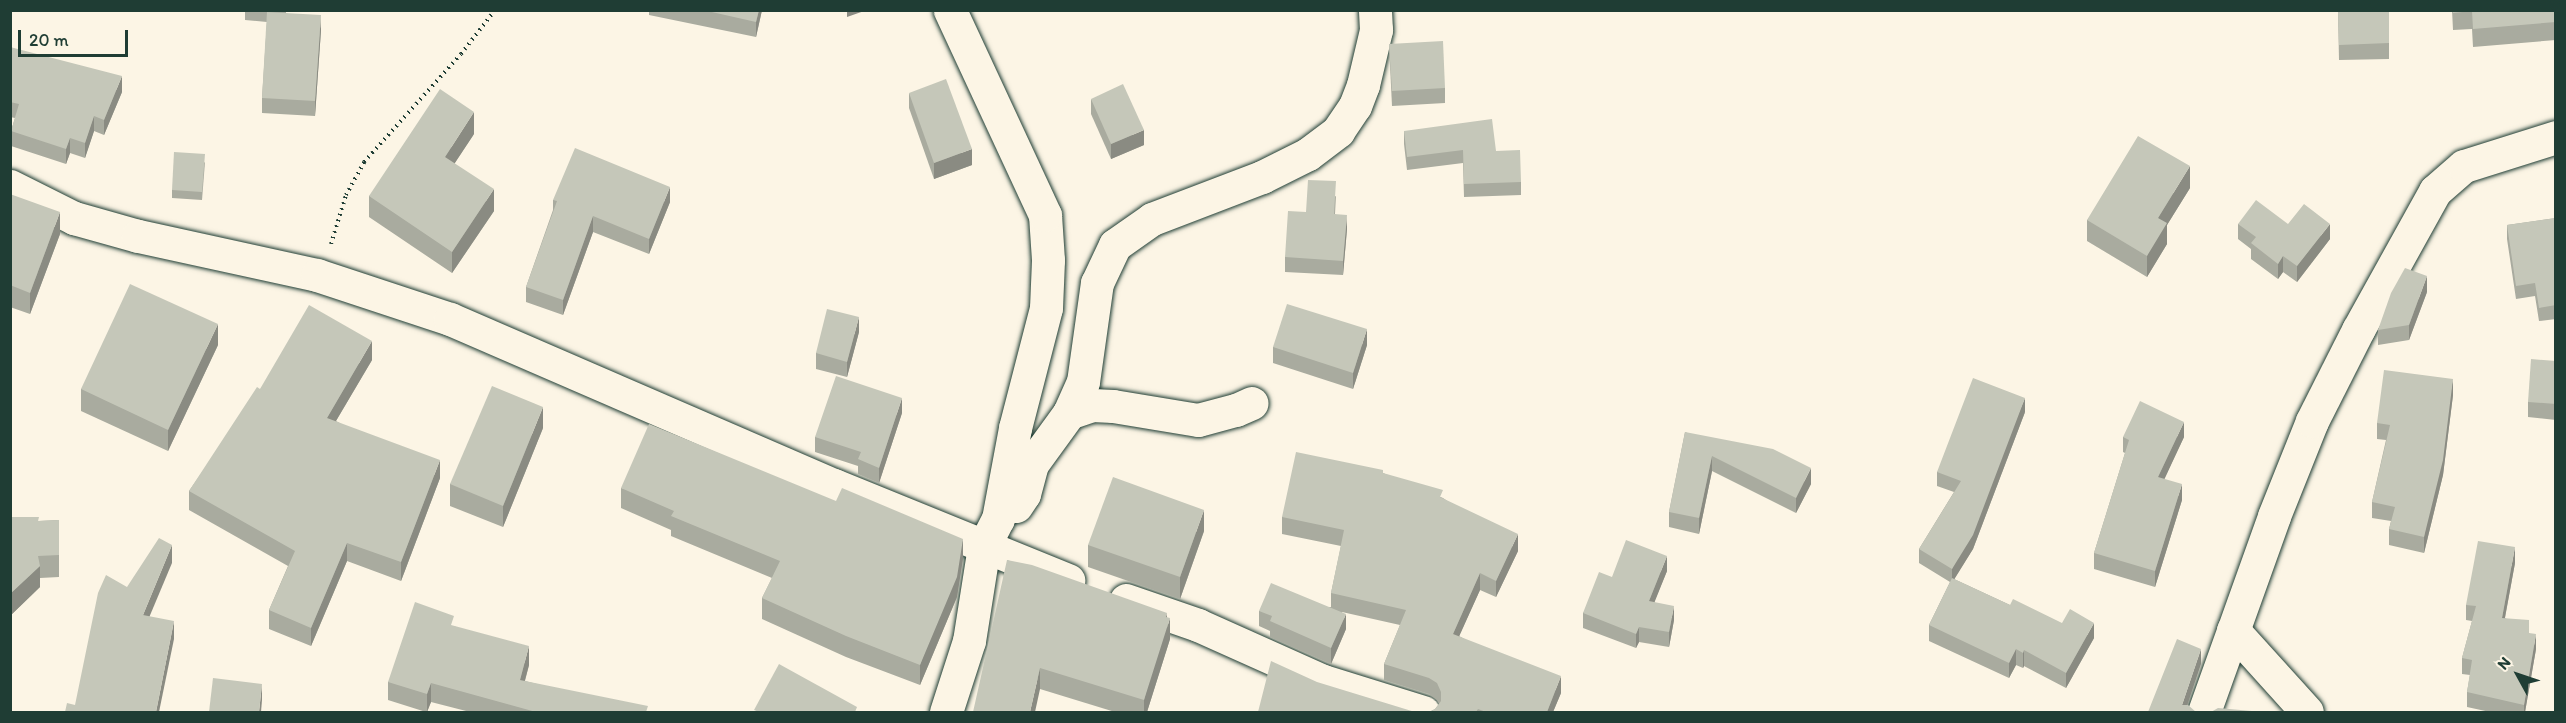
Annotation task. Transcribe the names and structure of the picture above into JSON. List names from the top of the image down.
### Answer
{
  "scale_bar": "20 m",
  "north": "top left"
}
